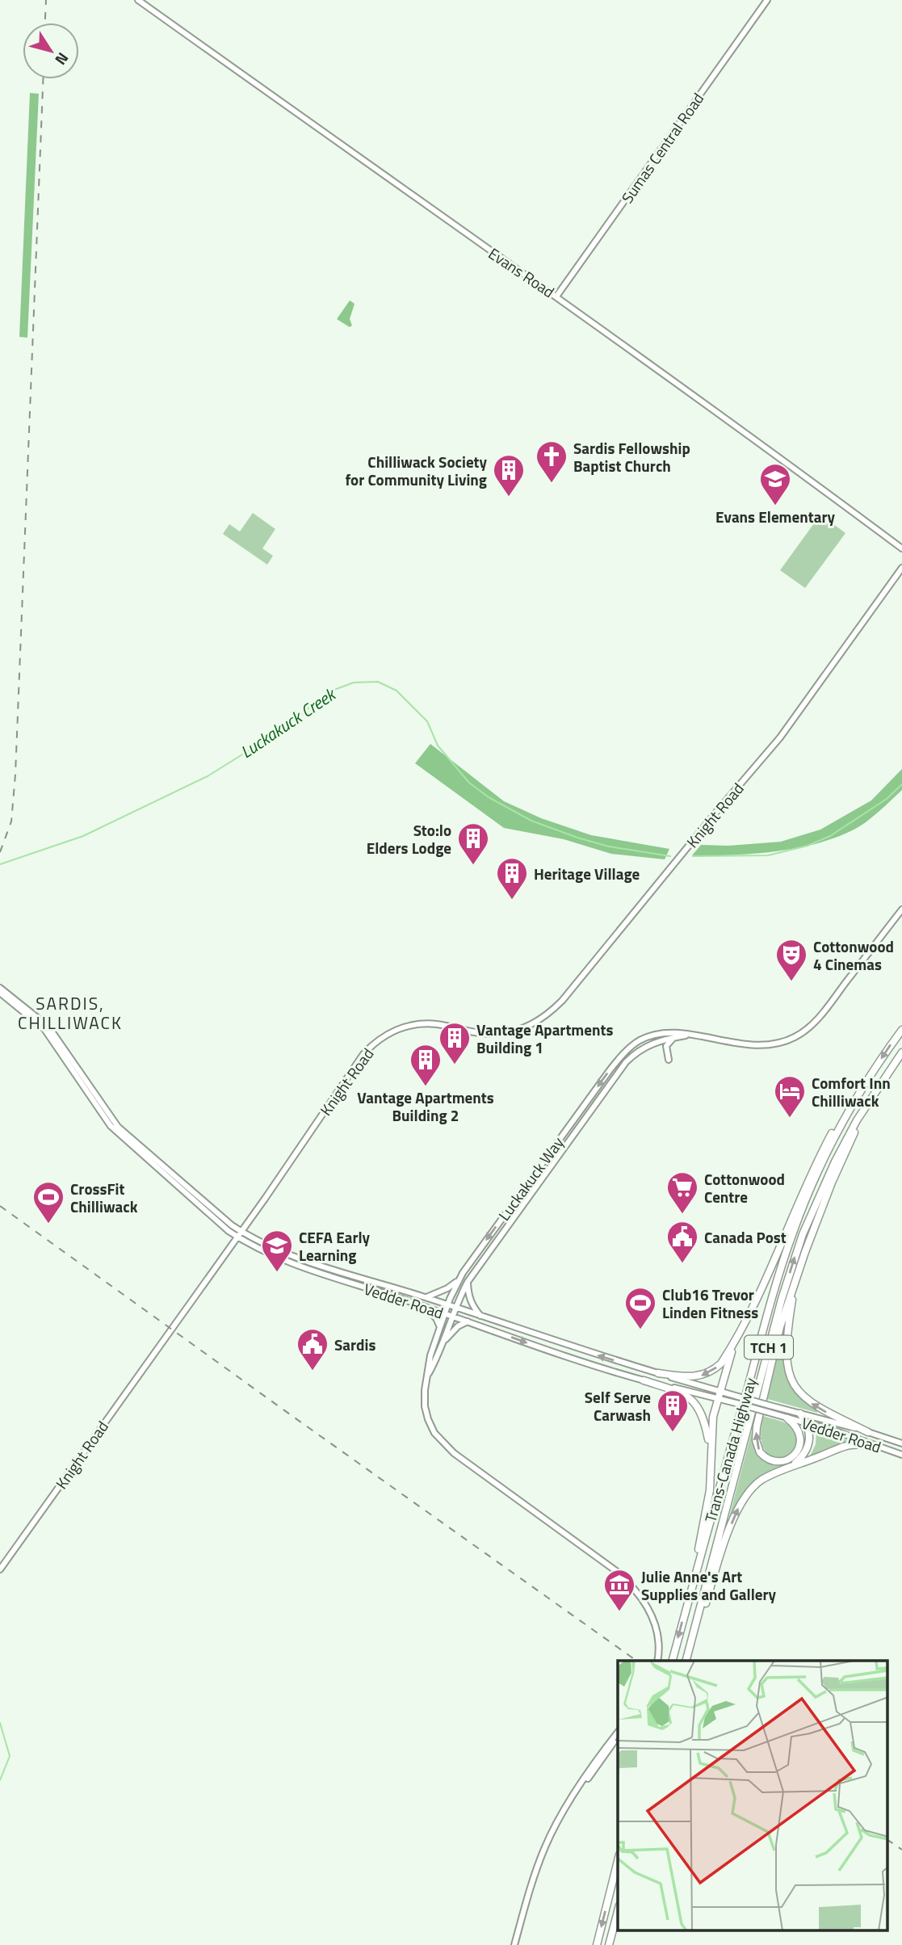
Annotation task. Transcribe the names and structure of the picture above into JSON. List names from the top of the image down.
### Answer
{
  "streets": {
    "highway": ["TCH 1", "Trans-Canada Highway"],
    "street": [
      "Sumas Central Road",
      "Evans Road",
      "Knight Road",
      "Luckakuck Way",
      "Vedder Road"
    ]
  },
  "crossings": [
    ["Sumas Central Road", "Evans Road"],
    ["Knight Road", "Vedder Road"],
    ["Luckakuck Way", "Vedder Road"]
  ],
  "districts": ["SARDIS, CHILLIWACK"],
  "water": ["Luckakuck Creek"],
  "places": {
    "church": ["Sardis Fellowship Baptist Church"],
    "building": [
      "Chilliwack Society for Community Living",
      "Sto:lo Elders Lodge",
      "Heritage Village",
      "Vantage Apartments Building 1",
      "Vantage Apartments Building 2",
      "Self Serve Carwash"
    ],
    "school or university": ["Evans Elementary", "CEFA Early Learning"],
    "theatre": ["Cottonwood 4 Cinemas"],
    "hotel": ["Comfort Inn Chilliwack"],
    "supermarket": ["Cottonwood Centre"],
    "sports": ["CrossFit Chilliwack", "Club16 Trevor Linden Fitness"],
    "public building": ["Canada Post", "Sardis"],
    "museum": ["Julie Anne's Art Supplies and Gallery"]
  },
  "north": "bottom right"
}
